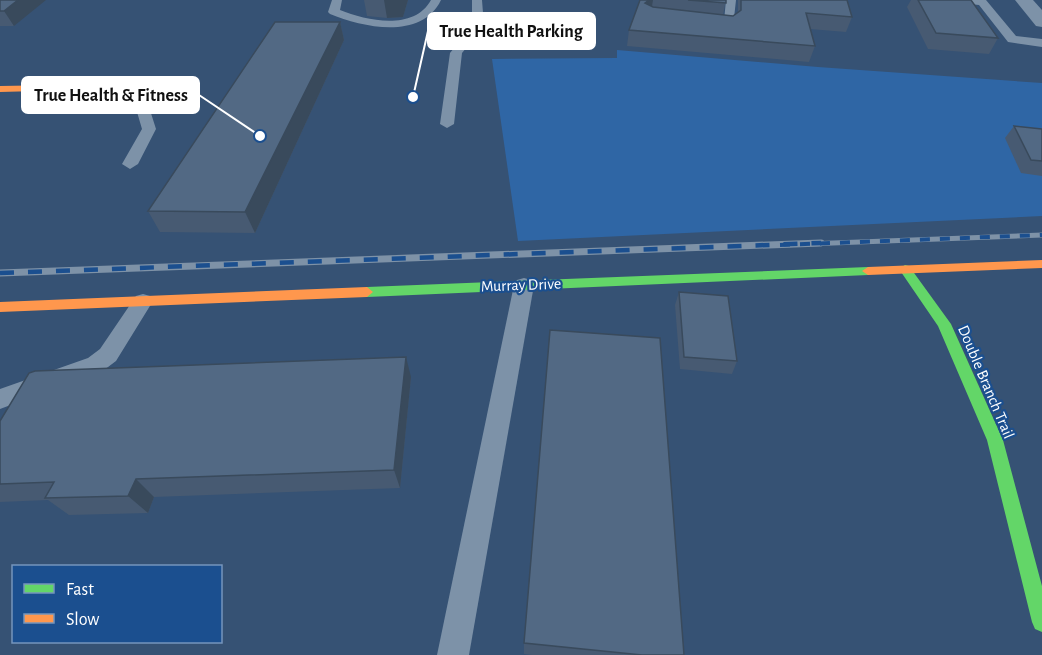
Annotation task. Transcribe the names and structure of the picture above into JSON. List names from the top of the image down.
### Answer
{
  "streets": {
    "street": ["Murray Drive", "Double Branch Trail"]
  },
  "crossings": [
    ["Murray Drive", "Double Branch Trail"]
  ],
  "places": ["True Health Parking", "True Health & Fitness"],
  "legend": ["Fast", "Slow"]
}
